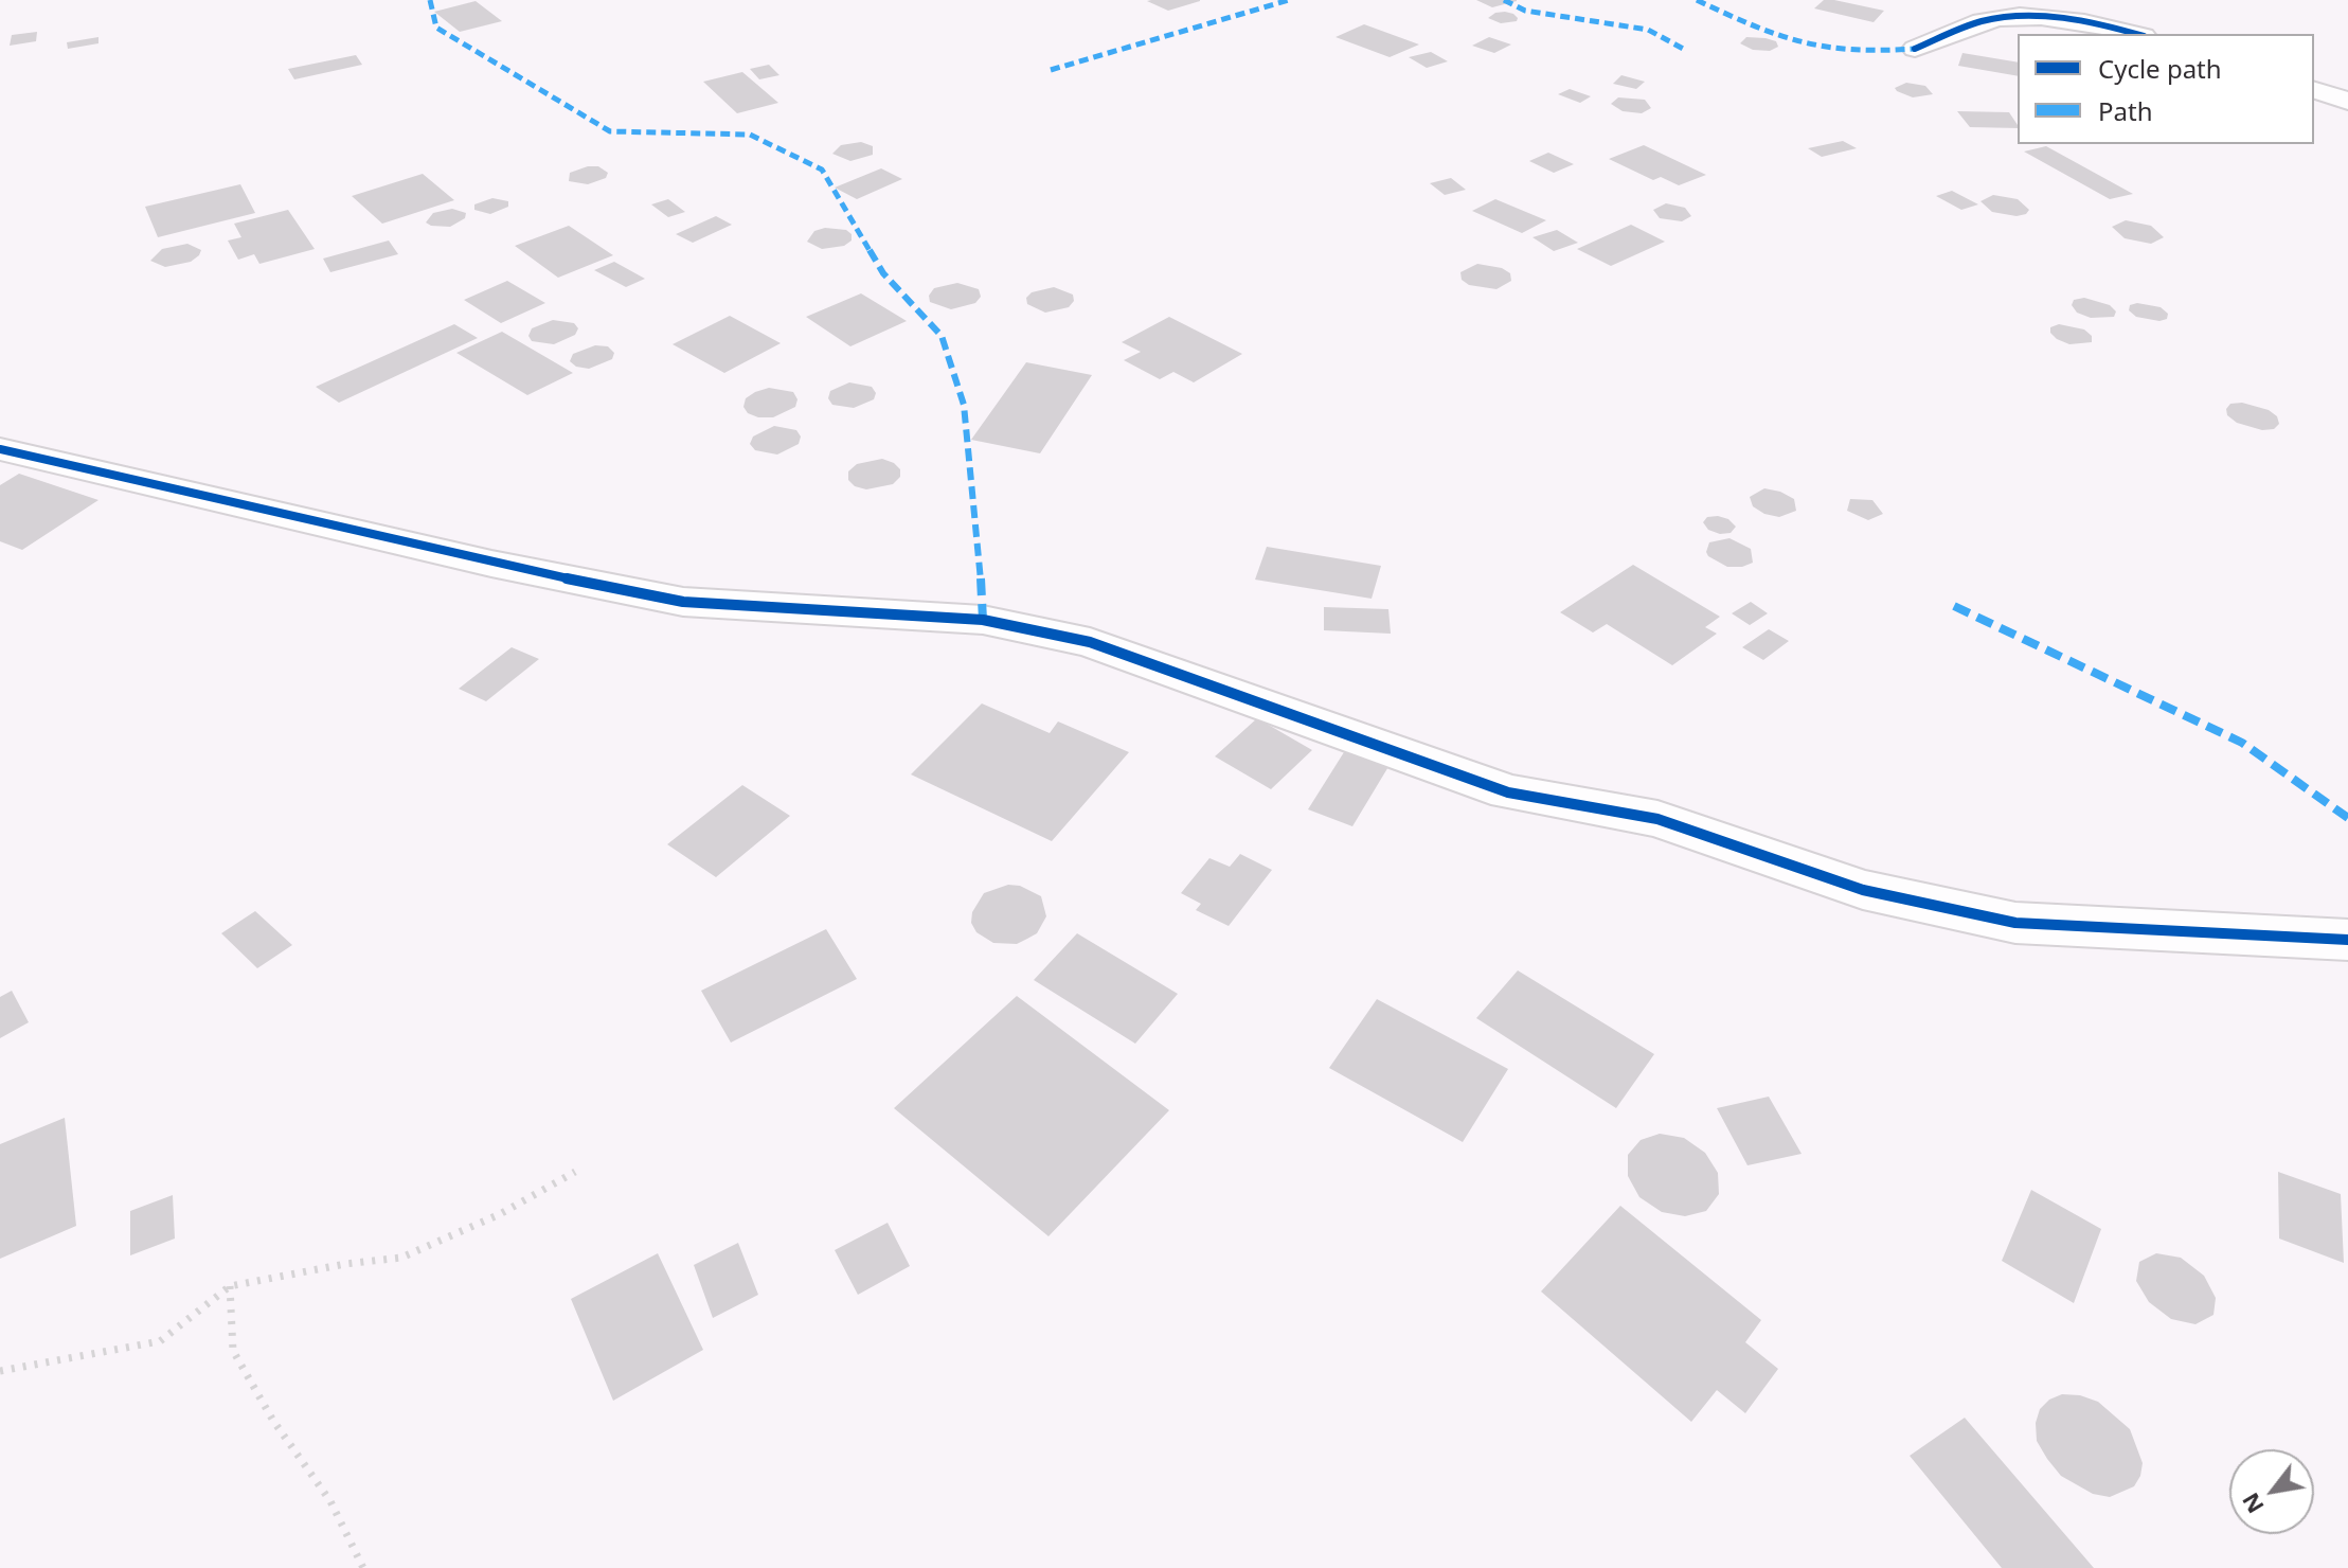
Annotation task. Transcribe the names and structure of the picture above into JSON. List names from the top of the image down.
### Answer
{
  "legend": ["Cycle path", "Path"],
  "north": "bottom left"
}
